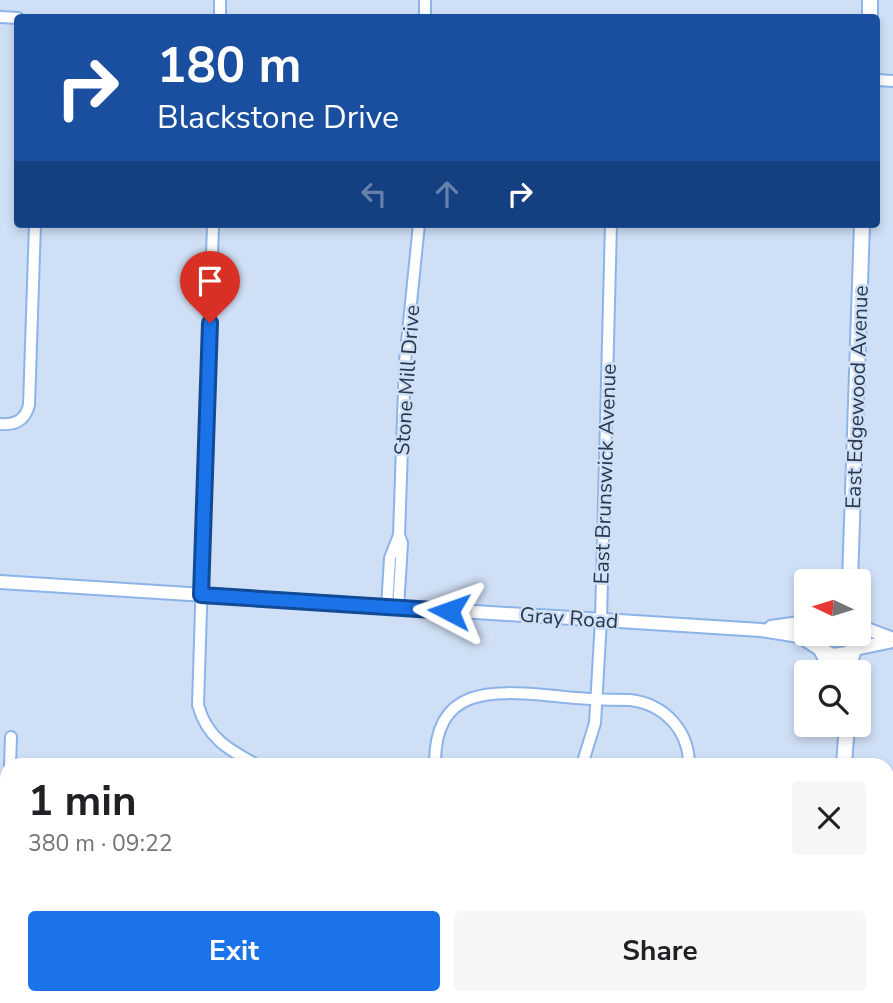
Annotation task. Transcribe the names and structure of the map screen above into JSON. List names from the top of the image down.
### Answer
{
  "streets": {
    "main road": ["East Edgewood Avenue"],
    "street": ["Stone Mill Drive", "East Brunswick Avenue", "Gray Road"]
  },
  "crossings": [
    ["Stone Mill Drive", "Gray Road"],
    ["East Brunswick Avenue", "Gray Road"]
  ],
  "north": "left",
  "page": {
    "turn": ["180 m", "Blackstone Drive"],
    "heading": ["1 min", "380 m · 09:22"],
    "buttons": ["Exit", "Share"]
  }
}
